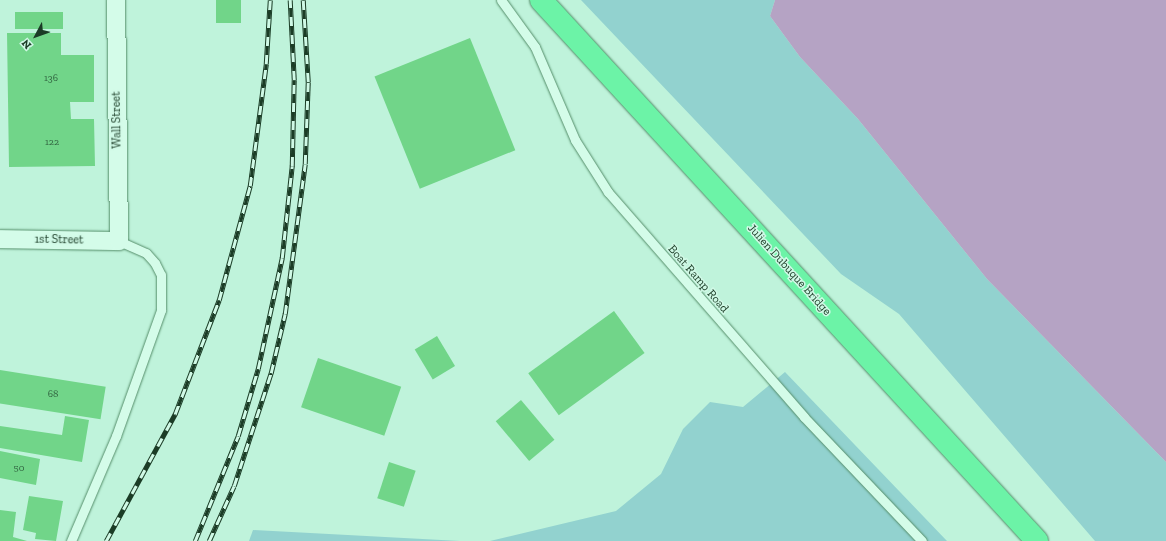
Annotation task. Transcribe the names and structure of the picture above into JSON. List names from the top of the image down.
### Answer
{
  "streets": {
    "highway": ["Julien Dubuque Bridge"],
    "street": ["Wall Street", "1st Street"],
    "lane": ["Boat Ramp Road"]
  },
  "crossings": [
    ["Wall Street", "1st Street"]
  ],
  "house_numbers": [
    "136",
    "122",
    "68",
    "50"
  ],
  "north": "bottom left"
}
